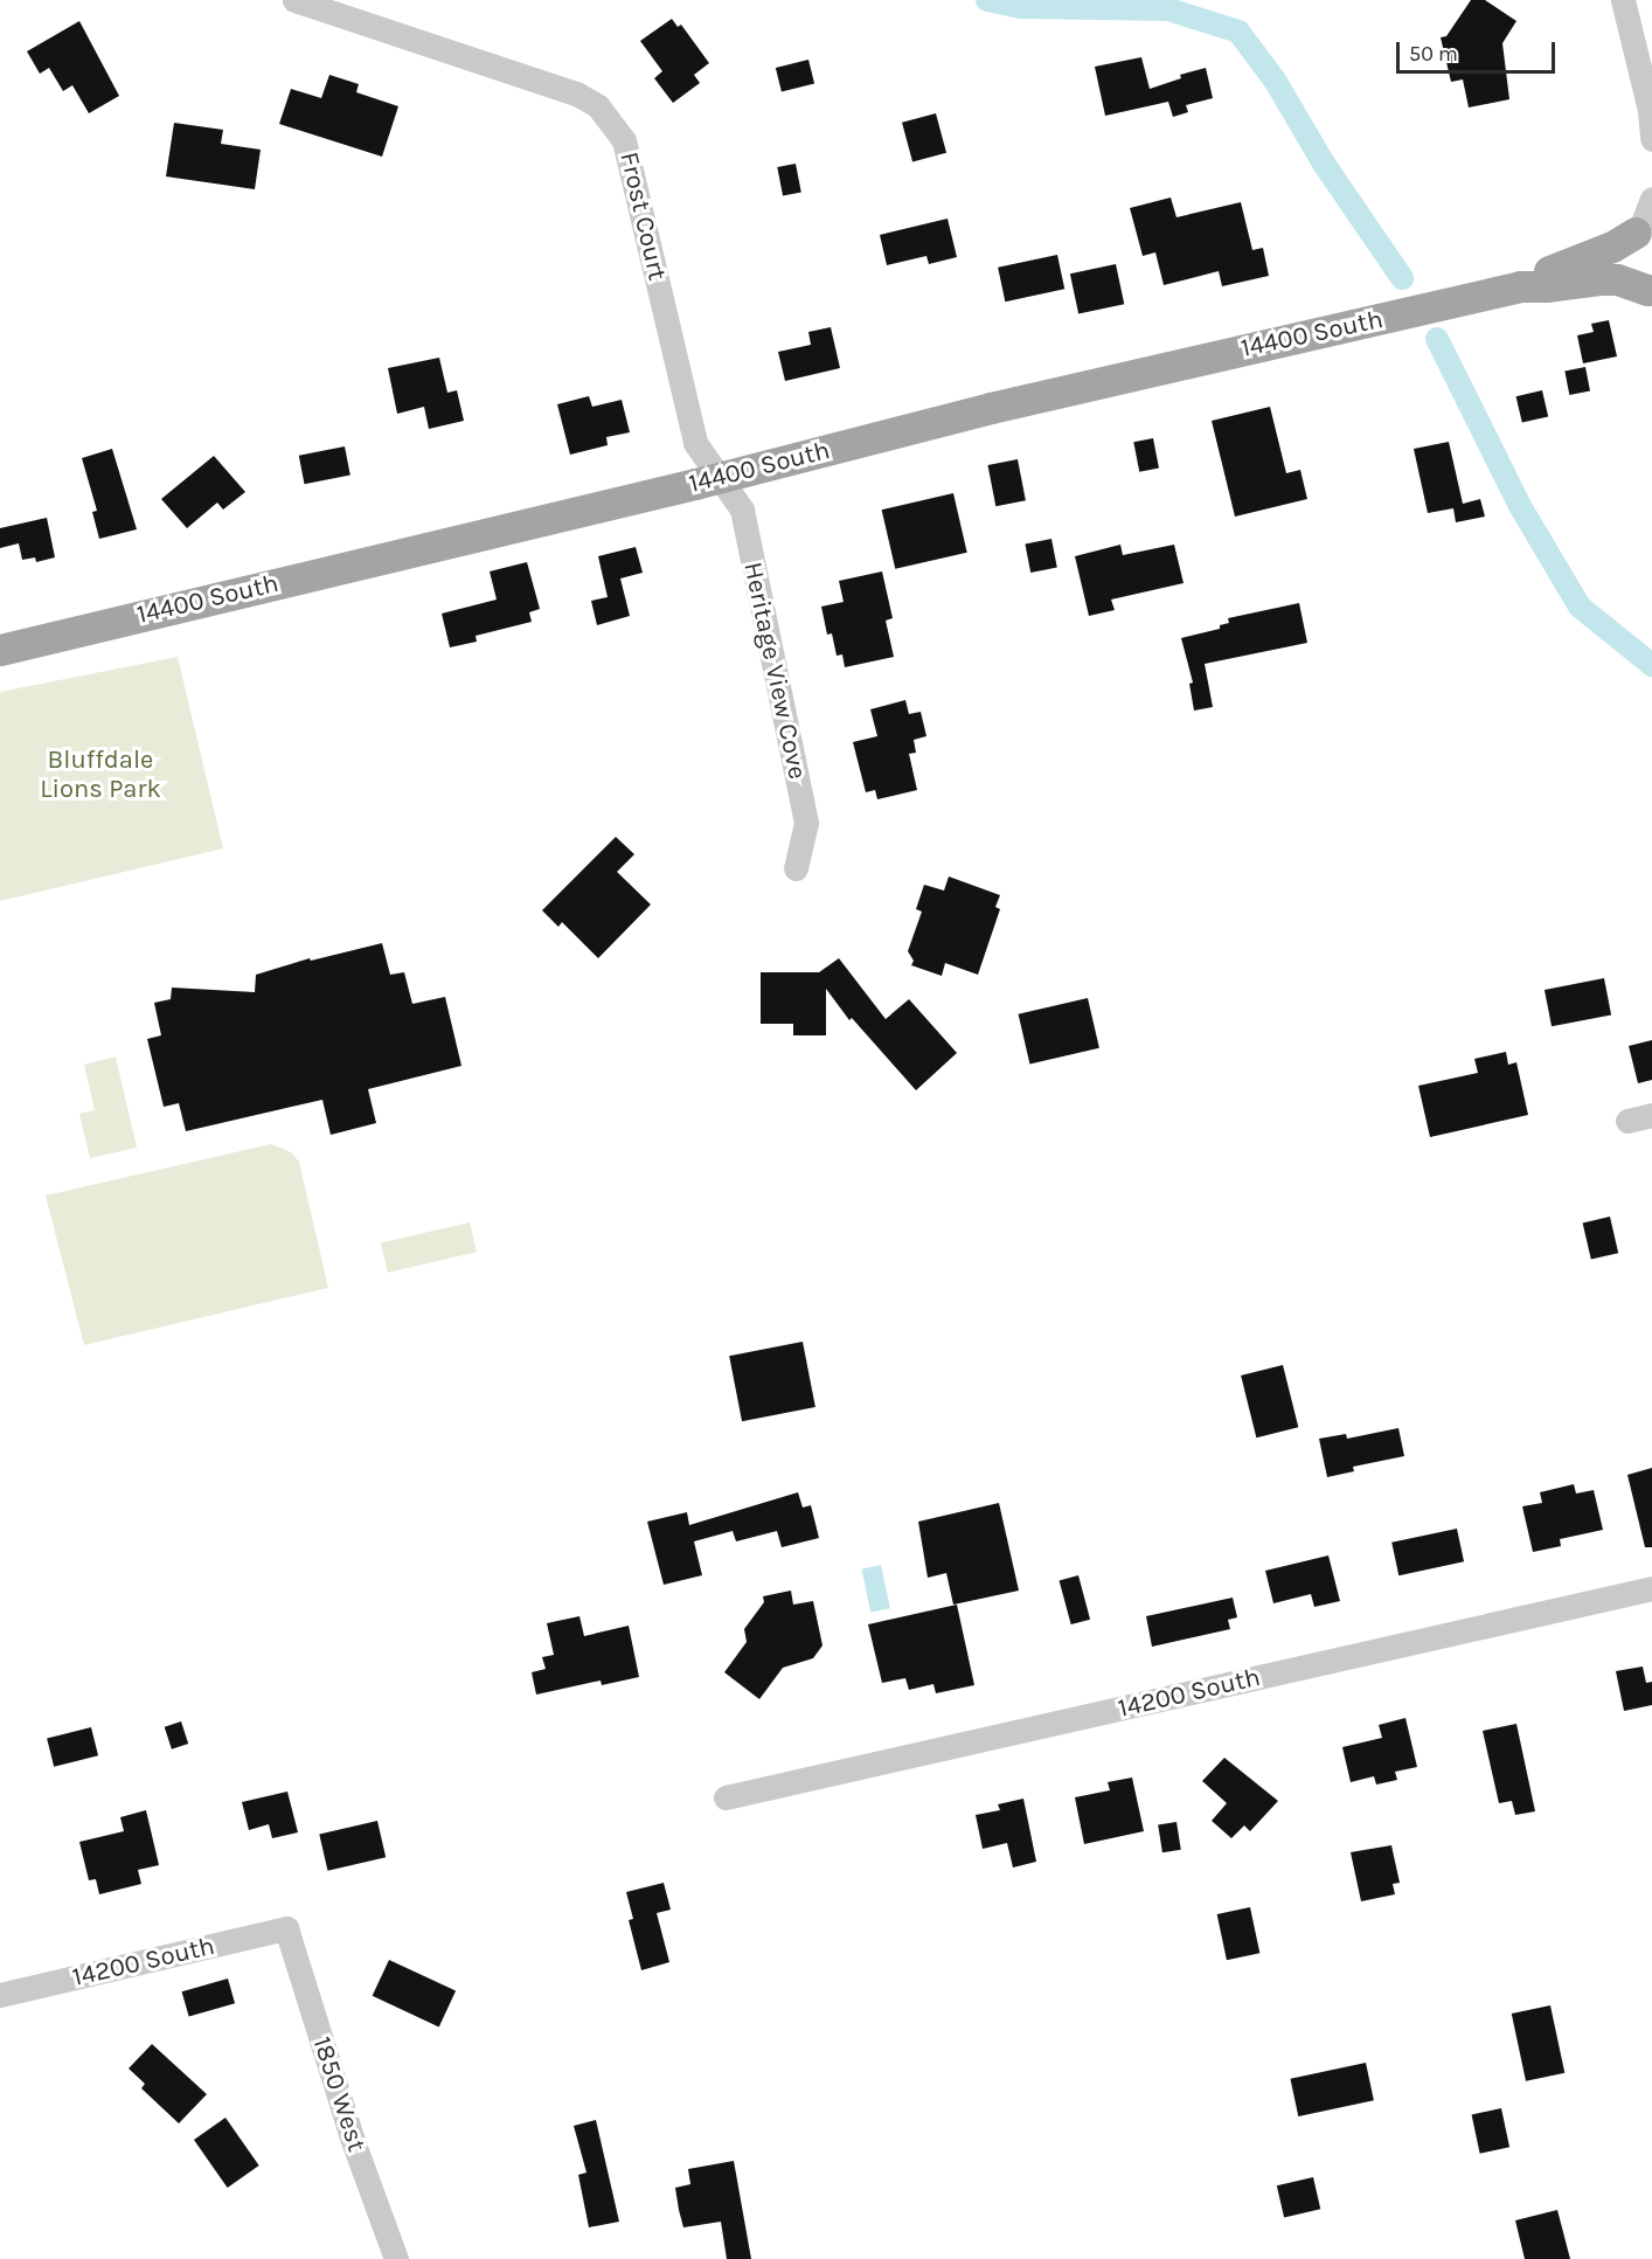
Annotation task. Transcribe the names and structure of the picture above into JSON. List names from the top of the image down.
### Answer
{
  "streets": {
    "main road": ["14400 South"],
    "street": [
      "Frost Court",
      "Heritage View Cove",
      "14200 South",
      "1850 West"
    ]
  },
  "crossings": [
    ["Frost Court", "14400 South"],
    ["Frost Court", "Heritage View Cove"],
    ["14400 South", "Heritage View Cove"],
    ["14200 South", "1850 West"]
  ],
  "parks": ["Bluffdale Lions Park"],
  "scale_bar": "50 m"
}
